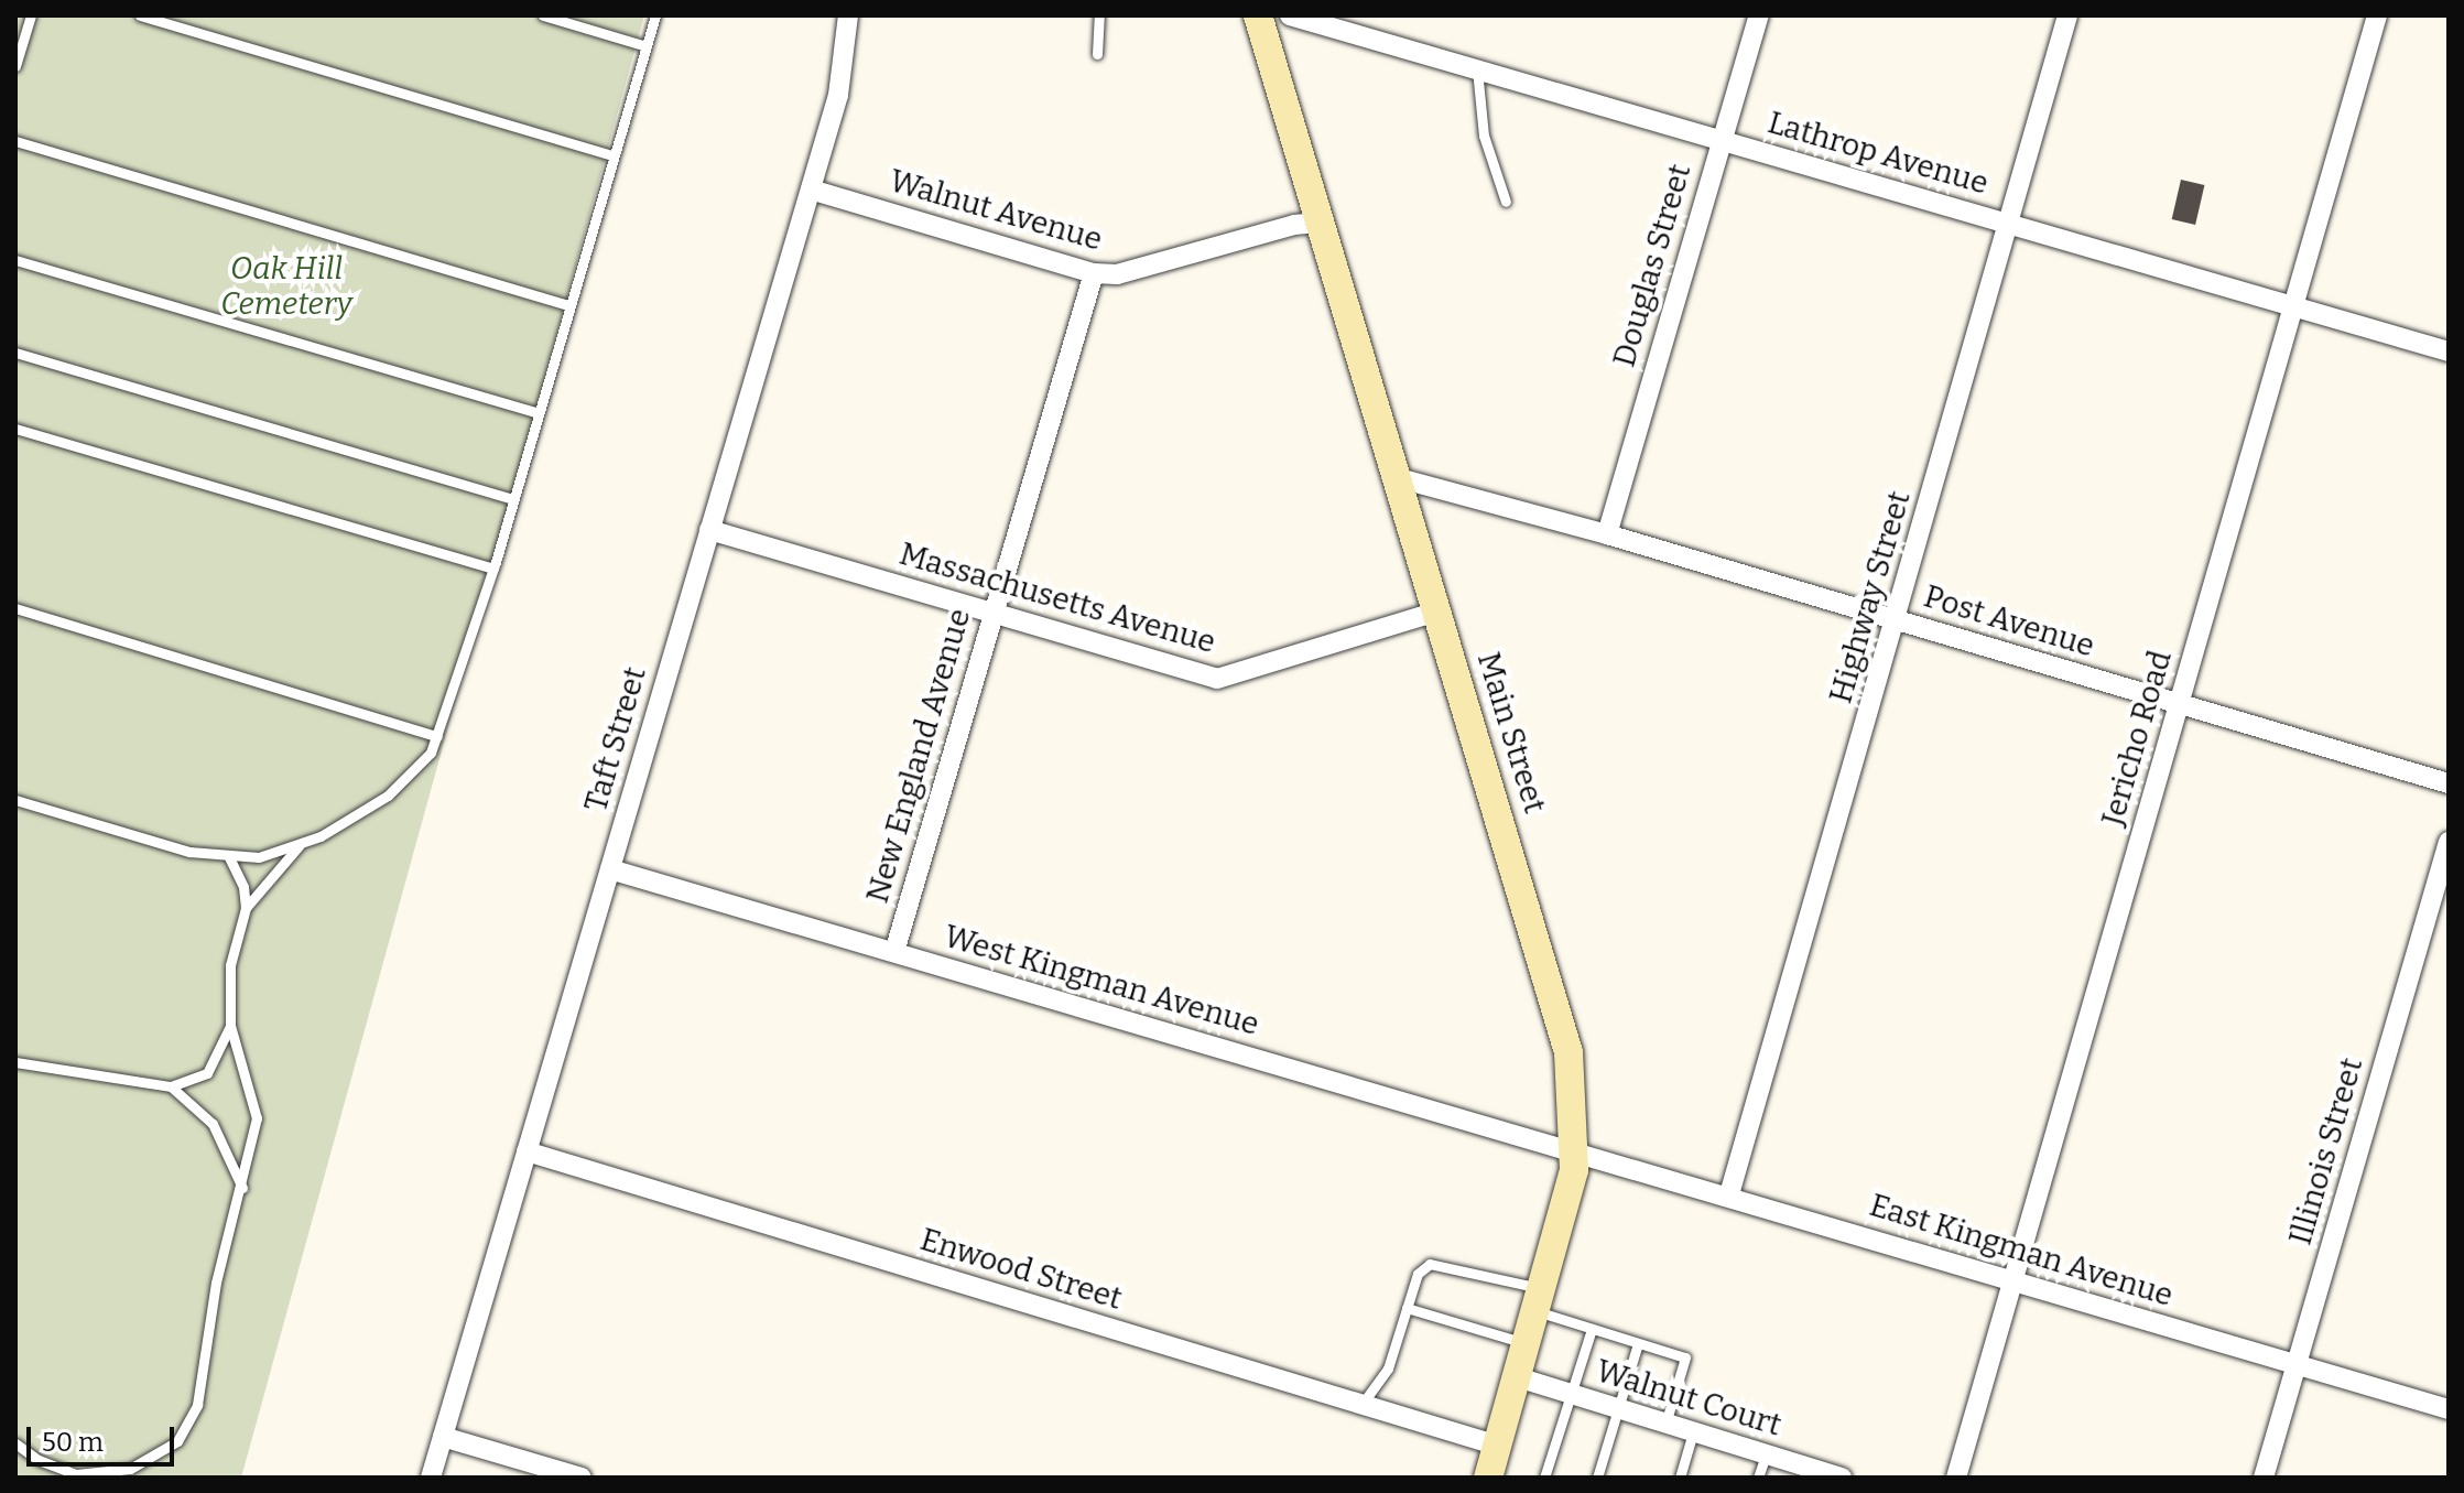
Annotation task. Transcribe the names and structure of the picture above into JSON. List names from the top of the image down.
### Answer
{
  "streets": {
    "street": [
      "Lathrop Avenue",
      "Walnut Avenue",
      "Douglas Street",
      "Highway Street",
      "Massachusetts Avenue",
      "Post Avenue",
      "Main Street",
      "Jericho Road",
      "Taft Street",
      "New England Avenue",
      "West Kingman Avenue",
      "Illinois Street",
      "East Kingman Avenue",
      "Enwood Street",
      "Walnut Court"
    ]
  },
  "crossings": [
    ["Lathrop Avenue", "Douglas Street"],
    ["Lathrop Avenue", "Highway Street"],
    ["Lathrop Avenue", "Jericho Road"],
    ["Walnut Avenue", "Main Street"],
    ["Walnut Avenue", "Taft Street"],
    ["Walnut Avenue", "New England Avenue"],
    ["Douglas Street", "Post Avenue"],
    ["Highway Street", "Post Avenue"],
    ["Highway Street", "East Kingman Avenue"],
    ["Massachusetts Avenue", "Main Street"],
    ["Massachusetts Avenue", "Taft Street"],
    ["Massachusetts Avenue", "New England Avenue"],
    ["Post Avenue", "Main Street"],
    ["Post Avenue", "Jericho Road"],
    ["Main Street", "West Kingman Avenue"],
    ["Main Street", "East Kingman Avenue"],
    ["Main Street", "Enwood Street"],
    ["Main Street", "Walnut Court"],
    ["Jericho Road", "East Kingman Avenue"],
    ["Taft Street", "West Kingman Avenue"],
    ["Taft Street", "Enwood Street"],
    ["New England Avenue", "West Kingman Avenue"],
    ["West Kingman Avenue", "East Kingman Avenue"],
    ["Illinois Street", "East Kingman Avenue"]
  ],
  "parks": ["Oak Hill Cemetery"],
  "scale_bar": "50 m"
}
